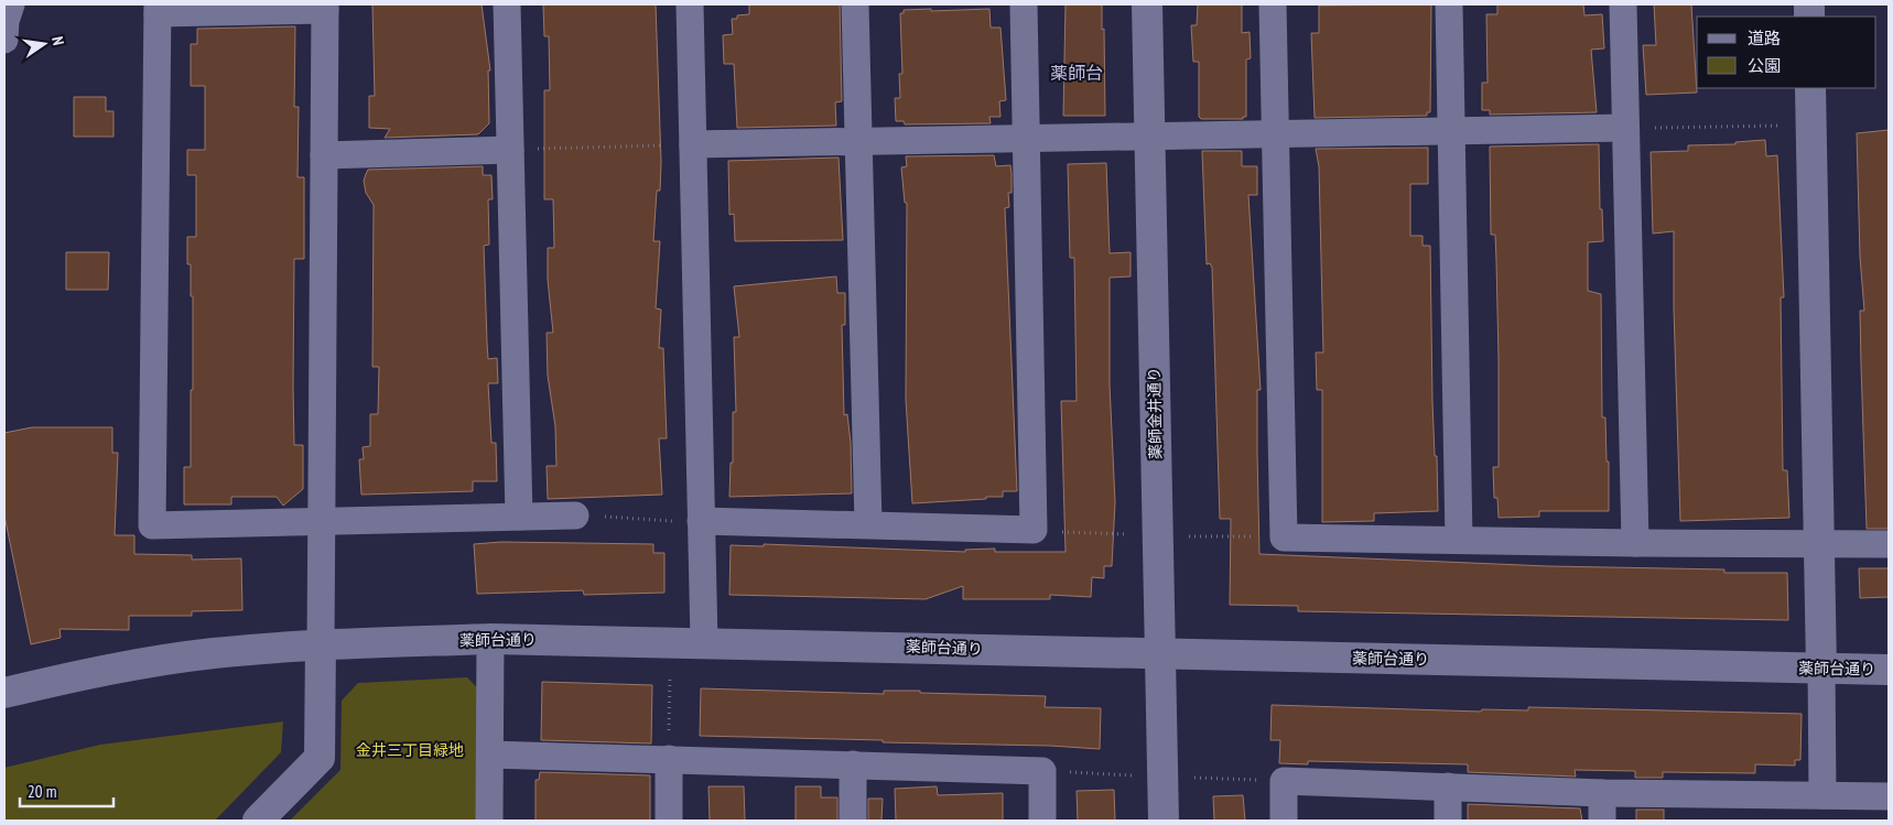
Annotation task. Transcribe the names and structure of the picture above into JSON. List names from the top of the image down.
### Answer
{
  "streets": {
    "street": ["薬師金井通り", "薬師台通り"]
  },
  "crossings": [
    ["薬師金井通り", "薬師台通り"]
  ],
  "districts": ["薬師台"],
  "parks": ["金井三丁目緑地"],
  "legend": ["道路", "公園"],
  "scale_bar": "20 m",
  "north": "right"
}
